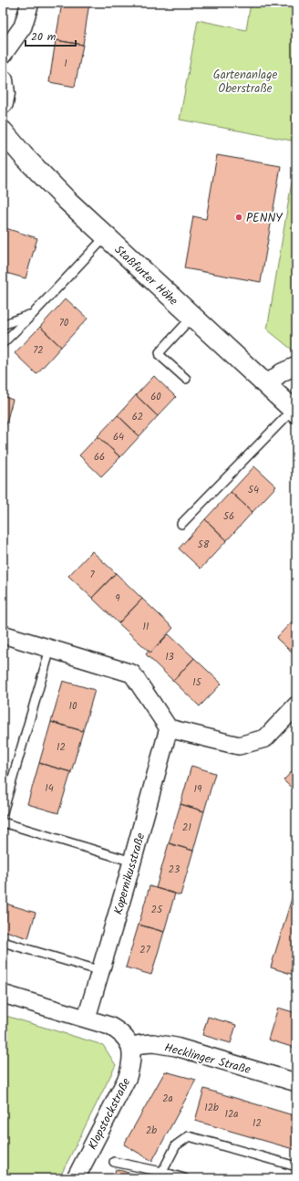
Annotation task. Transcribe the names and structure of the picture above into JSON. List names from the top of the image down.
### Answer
{
  "streets": {
    "main road": ["Staßfurter Höhe"],
    "street": ["Kopernikusstraße", "Hecklinger Straße", "Klopstockstraße"]
  },
  "crossings": [
    ["Hecklinger Straße", "Klopstockstraße"]
  ],
  "parks": ["Gartenanlage Oberstraße"],
  "places": ["PENNY"],
  "house_numbers": [
    "1",
    "70",
    "72",
    "60",
    "62",
    "64",
    "66",
    "54",
    "56",
    "58",
    "7",
    "9",
    "11",
    "13",
    "15",
    "10",
    "12",
    "14",
    "19",
    "21",
    "23",
    "25",
    "27",
    "2a",
    "12b",
    "12a",
    "12",
    "2b"
  ],
  "scale_bar": "20 m"
}
